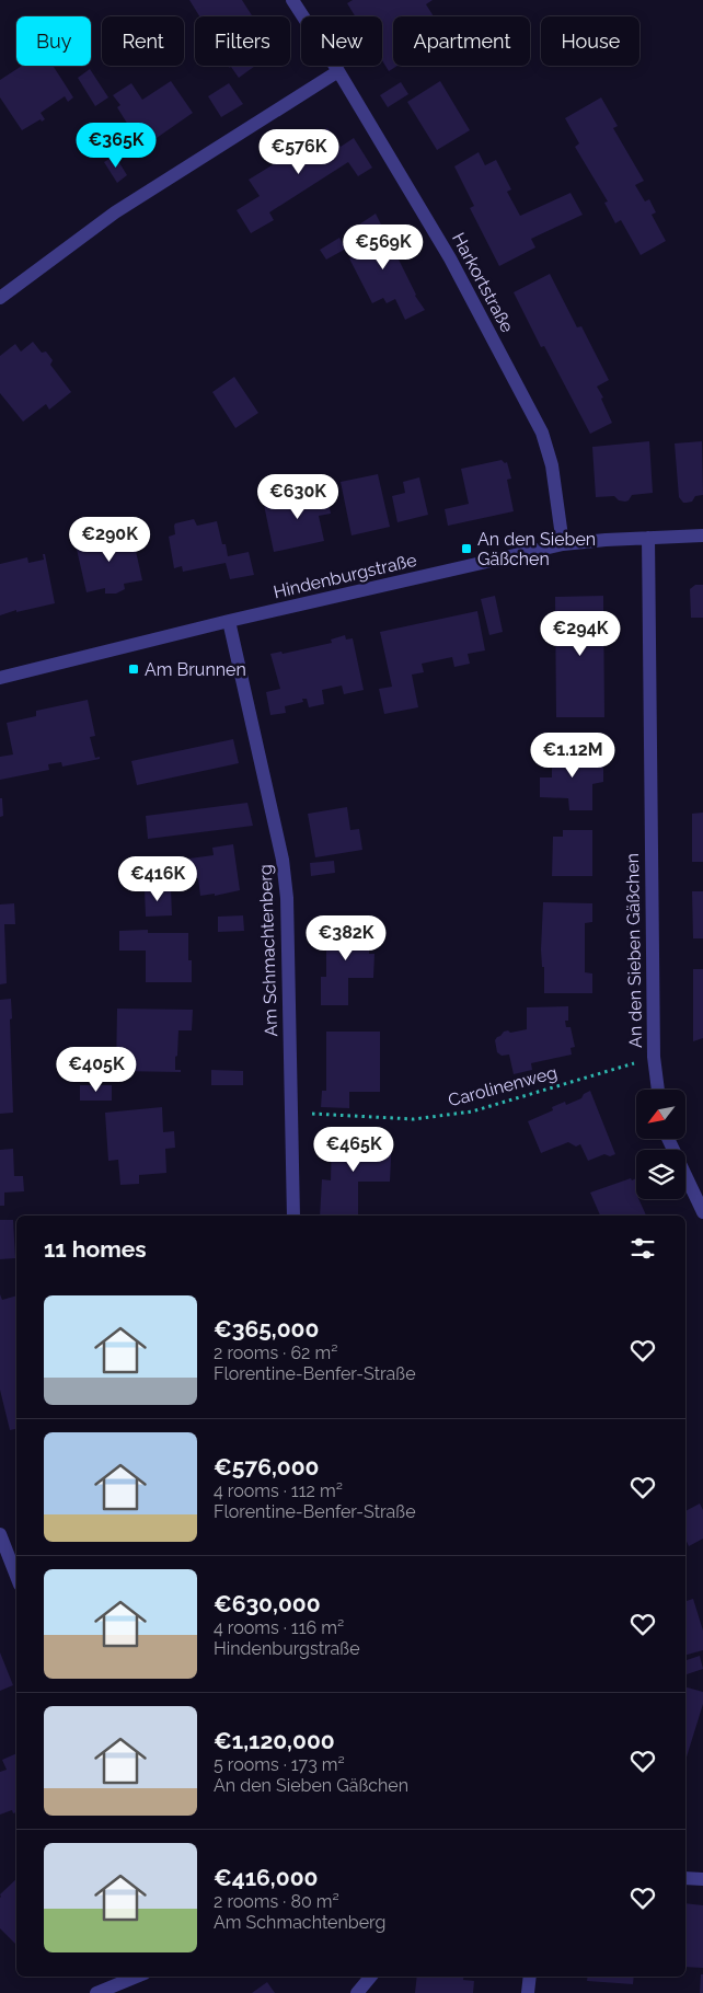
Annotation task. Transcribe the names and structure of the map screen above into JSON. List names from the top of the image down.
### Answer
{
  "streets": {
    "street": [
      "Harkortstraße",
      "Hindenburgstraße",
      "Am Schmachtenberg",
      "An den Sieben Gäßchen"
    ],
    "path": ["Carolinenweg"]
  },
  "crossings": [
    ["Harkortstraße", "Hindenburgstraße"],
    ["Hindenburgstraße", "Am Schmachtenberg"],
    ["Hindenburgstraße", "An den Sieben Gäßchen"],
    ["Am Schmachtenberg", "Carolinenweg"],
    ["An den Sieben Gäßchen", "Carolinenweg"]
  ],
  "places": {
    "transit": ["An den Sieben Gäßchen", "Am Brunnen"]
  },
  "north": "bottom left",
  "page": {
    "chip": [
      "Buy",
      "Rent",
      "Filters",
      "New",
      "Apartment",
      "House"
    ],
    "price": [
      "€365K",
      "€576K",
      "€569K",
      "€630K",
      "€290K",
      "€294K",
      "€1.12M",
      "€416K",
      "€382K",
      "€405K",
      "€465K"
    ],
    "heading": "11 homes",
    "list": [
      {
        "name": "€365,000",
        "note": "2 rooms · 62 m² · Florentine-Benfer-Straße"
      },
      {
        "name": "€576,000",
        "note": "4 rooms · 112 m² · Florentine-Benfer-Straße"
      },
      {
        "name": "€630,000",
        "note": "4 rooms · 116 m² · Hindenburgstraße"
      },
      {
        "name": "€1,120,000",
        "note": "5 rooms · 173 m² · An den Sieben Gäßchen"
      },
      {
        "name": "€416,000",
        "note": "2 rooms · 80 m² · Am Schmachtenberg"
      }
    ]
  }
}
